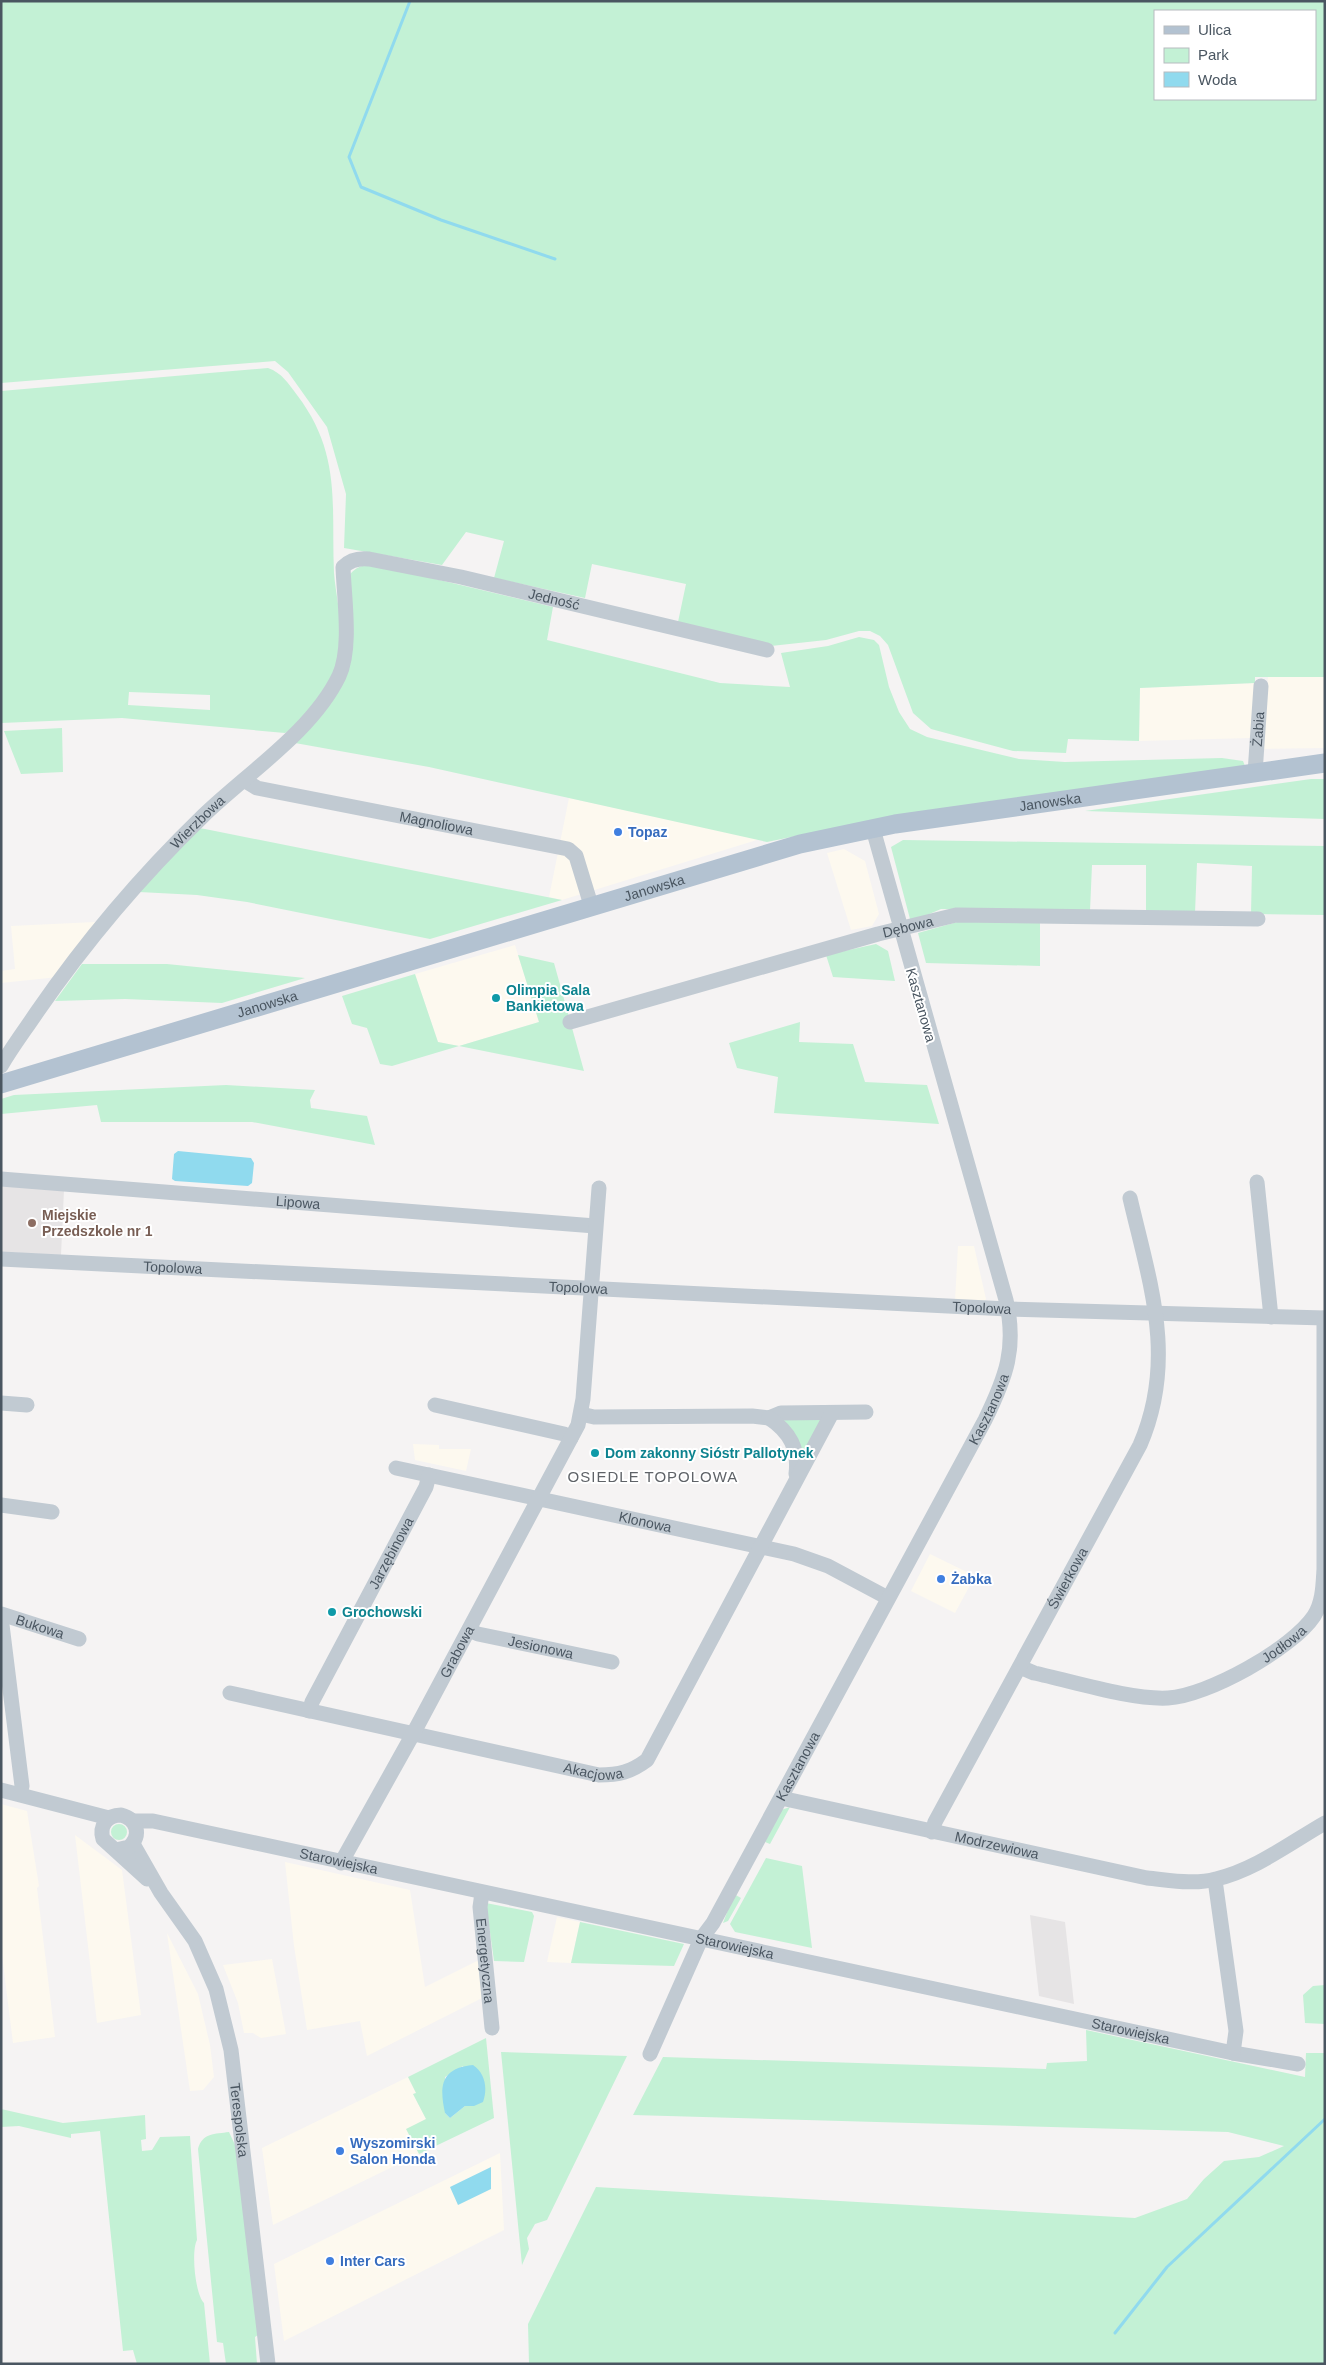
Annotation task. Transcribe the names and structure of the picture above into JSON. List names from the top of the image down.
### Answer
{
  "streets": {
    "main road": ["Janowska"],
    "street": [
      "Jedność",
      "Żabia",
      "Wierzbowa",
      "Magnoliowa",
      "Dębowa",
      "Kasztanowa",
      "Lipowa",
      "Topolowa",
      "Klonowa",
      "Jarzębinowa",
      "Świerkowa",
      "Bukowa",
      "Jodłowa",
      "Jesionowa",
      "Grabowa",
      "Akacjowa",
      "Modrzewiowa",
      "Starowiejska",
      "Energetyczna",
      "Terespolska"
    ]
  },
  "crossings": [
    ["Jedność", "Wierzbowa"],
    ["Żabia", "Janowska"],
    ["Janowska", "Magnoliowa"],
    ["Janowska", "Kasztanowa"],
    ["Wierzbowa", "Magnoliowa"],
    ["Dębowa", "Kasztanowa"],
    ["Kasztanowa", "Topolowa"],
    ["Kasztanowa", "Klonowa"],
    ["Kasztanowa", "Modrzewiowa"],
    ["Kasztanowa", "Starowiejska"],
    ["Lipowa", "Grabowa"],
    ["Topolowa", "Świerkowa"],
    ["Topolowa", "Jodłowa"],
    ["Topolowa", "Grabowa"],
    ["Klonowa", "Jarzębinowa"],
    ["Klonowa", "Grabowa"],
    ["Klonowa", "Akacjowa"],
    ["Jarzębinowa", "Akacjowa"],
    ["Świerkowa", "Jodłowa"],
    ["Świerkowa", "Modrzewiowa"],
    ["Jesionowa", "Grabowa"],
    ["Grabowa", "Akacjowa"],
    ["Grabowa", "Starowiejska"],
    ["Starowiejska", "Energetyczna"],
    ["Starowiejska", "Terespolska"]
  ],
  "districts": ["OSIEDLE TOPOLOWA"],
  "places": [
    "Topaz",
    "Olimpia Sala Bankietowa",
    "Miejskie Przedszkole nr 1",
    "Dom zakonny Sióstr Pallotynek",
    "Żabka",
    "Grochowski",
    "Wyszomirski Salon Honda",
    "Inter Cars"
  ],
  "legend": ["Ulica", "Park", "Woda"]
}
